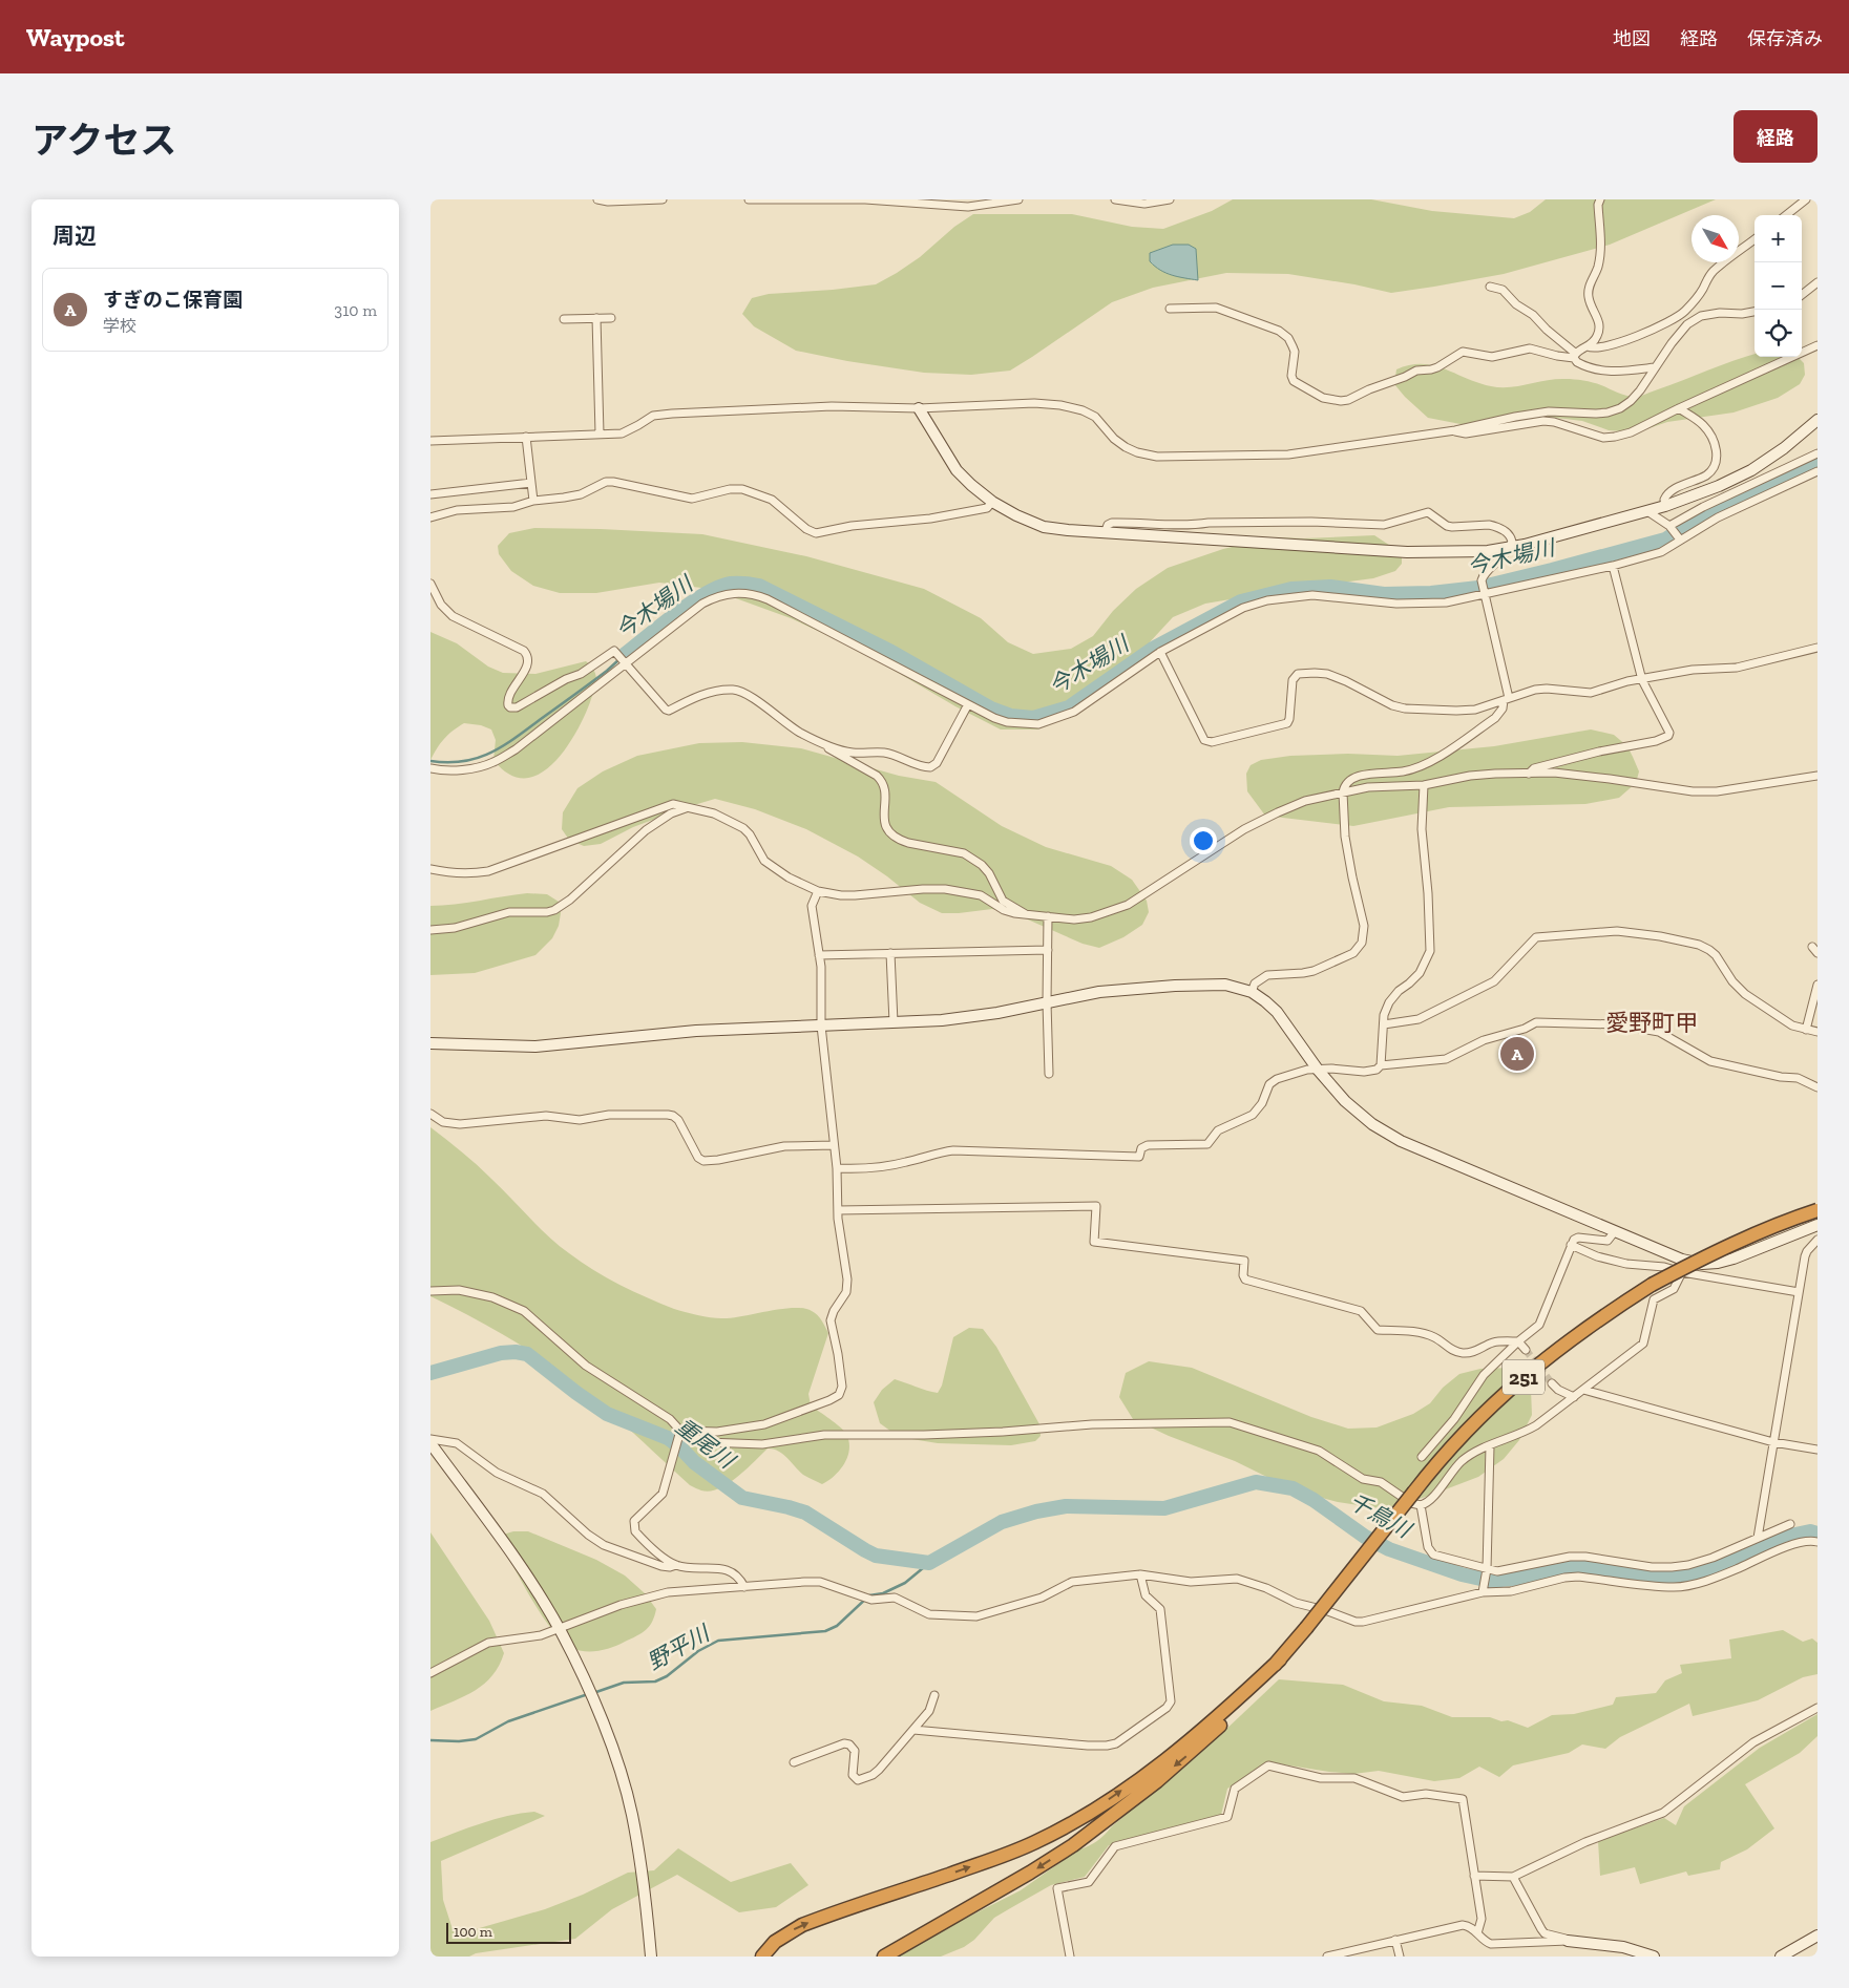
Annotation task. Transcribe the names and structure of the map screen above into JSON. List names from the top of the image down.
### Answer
{
  "streets": {
    "highway": ["251"]
  },
  "districts": ["愛野町甲"],
  "water": [
    "今木場川",
    "重尾川",
    "千鳥川",
    "野平川"
  ],
  "scale_bar": "100 m",
  "north": "bottom right",
  "page": {
    "header": "Waypost",
    "nav": ["地図", "経路", "保存済み"],
    "title": "アクセス",
    "buttons": "経路",
    "heading": "周辺",
    "map_buttons": ["+", "−"],
    "list": [
      {
        "mark": "A",
        "name": "すぎのこ保育園",
        "note": "学校",
        "value": "310 m"
      }
    ],
    "pins": "A",
    "scale": "100 m"
  }
}
